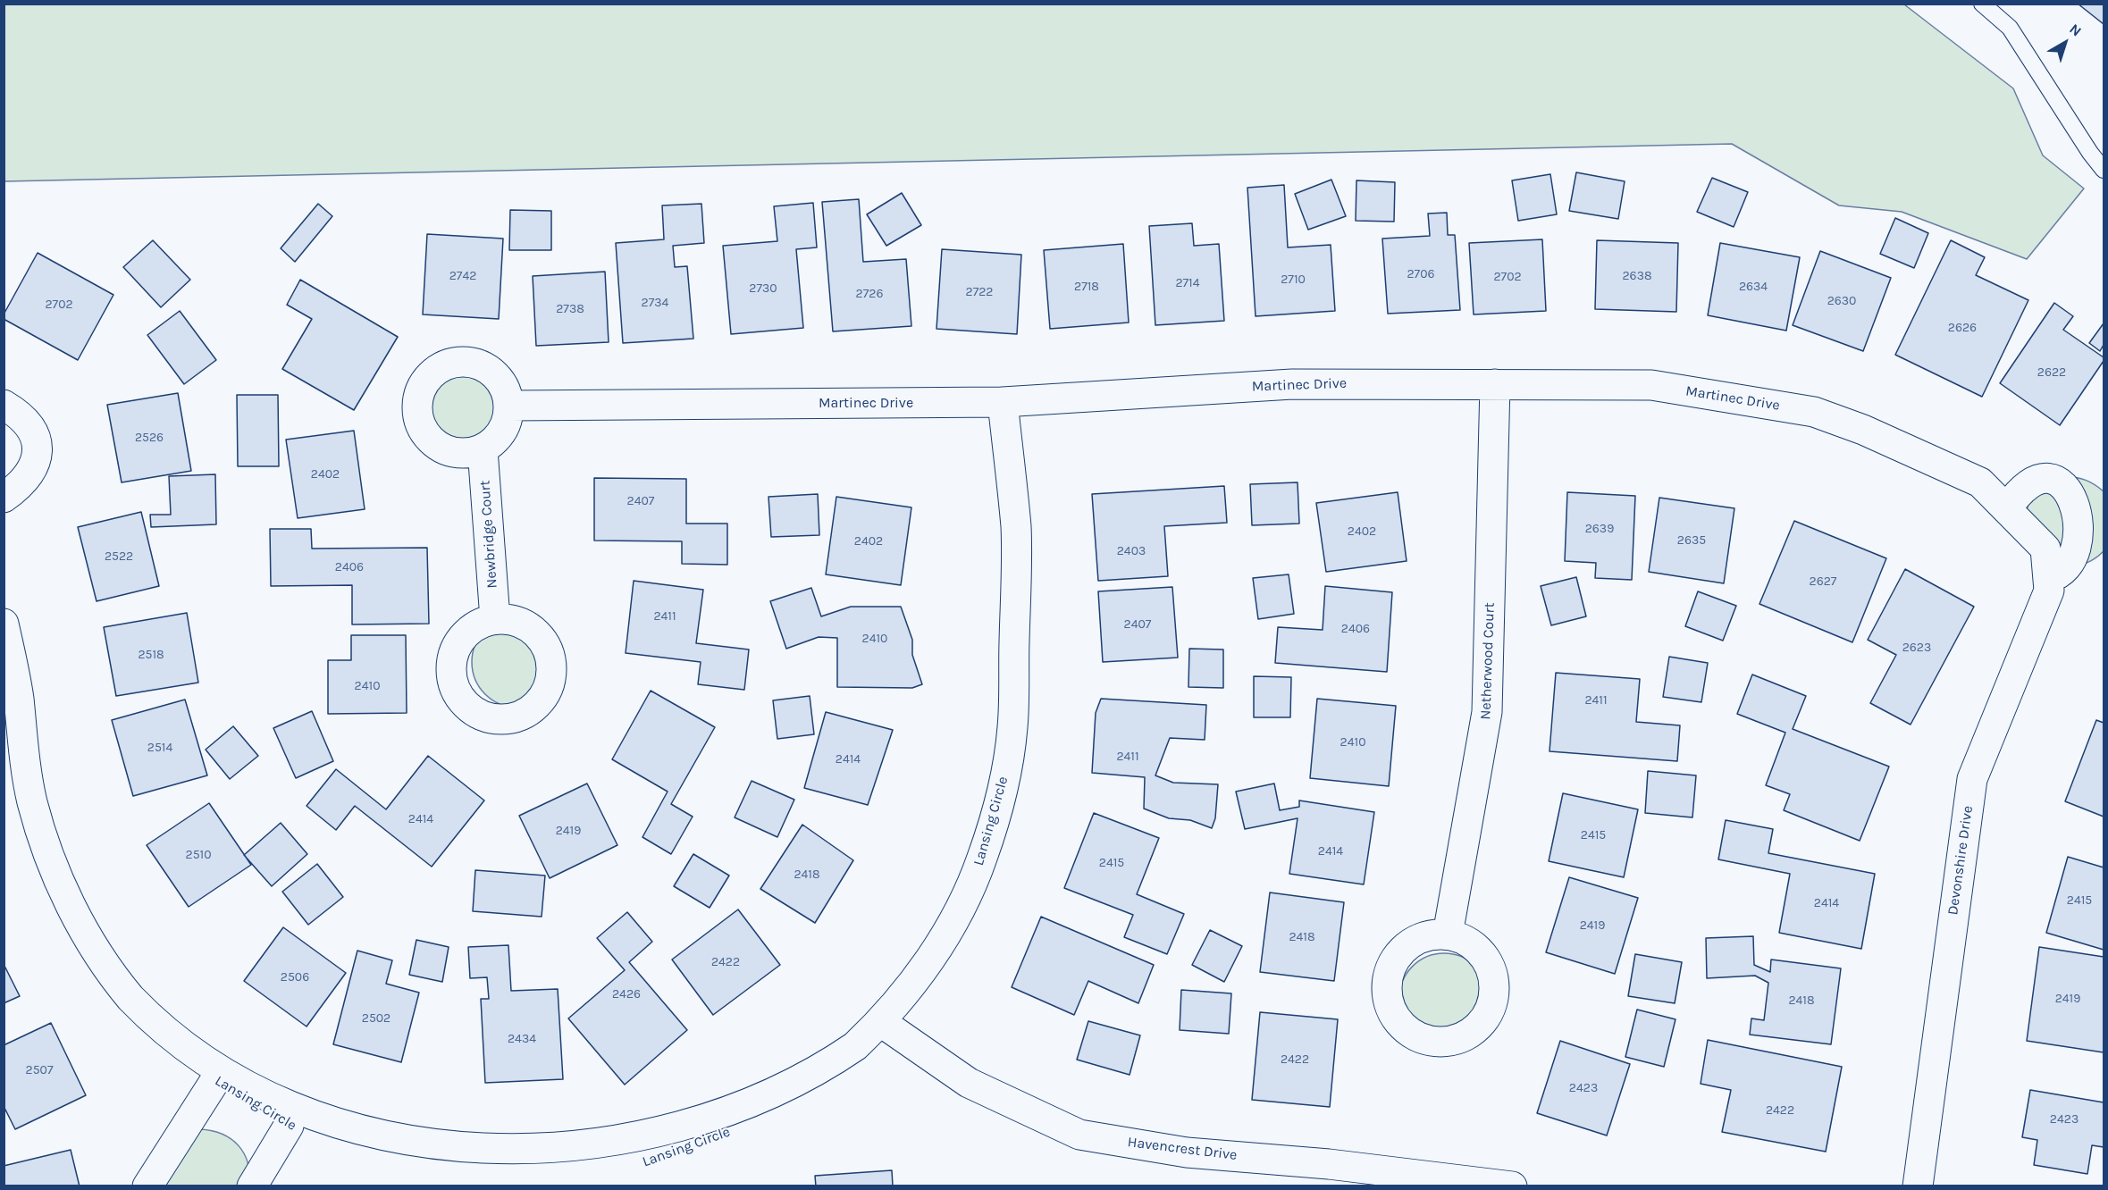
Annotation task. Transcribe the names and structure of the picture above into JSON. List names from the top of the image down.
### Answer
{
  "streets": {
    "street": [
      "Martinec Drive",
      "Newbridge Court",
      "Netherwood Court",
      "Lansing Circle",
      "Devonshire Drive",
      "Havencrest Drive"
    ]
  },
  "crossings": [
    ["Martinec Drive", "Newbridge Court"],
    ["Martinec Drive", "Netherwood Court"],
    ["Martinec Drive", "Lansing Circle"],
    ["Martinec Drive", "Devonshire Drive"],
    ["Lansing Circle", "Havencrest Drive"]
  ],
  "house_numbers": [
    "2706",
    "2742",
    "2638",
    "2702",
    "2710",
    "2714",
    "2718",
    "2634",
    "2730",
    "2722",
    "2726",
    "2630",
    "2734",
    "2702",
    "2738",
    "2626",
    "2622",
    "2526",
    "2402",
    "2407",
    "2639",
    "2402",
    "2635",
    "2402",
    "2403",
    "2522",
    "2406",
    "2627",
    "2411",
    "2407",
    "2406",
    "2410",
    "2623",
    "2518",
    "2410",
    "2411",
    "2410",
    "2514",
    "2411",
    "2414",
    "2414",
    "2419",
    "2415",
    "2414",
    "2510",
    "2415",
    "2418",
    "2415",
    "2414",
    "2419",
    "2418",
    "2422",
    "2506",
    "2426",
    "2419",
    "2418",
    "2502",
    "2434",
    "2422",
    "2507",
    "2423",
    "2422",
    "2423"
  ],
  "north": "top right"
}
